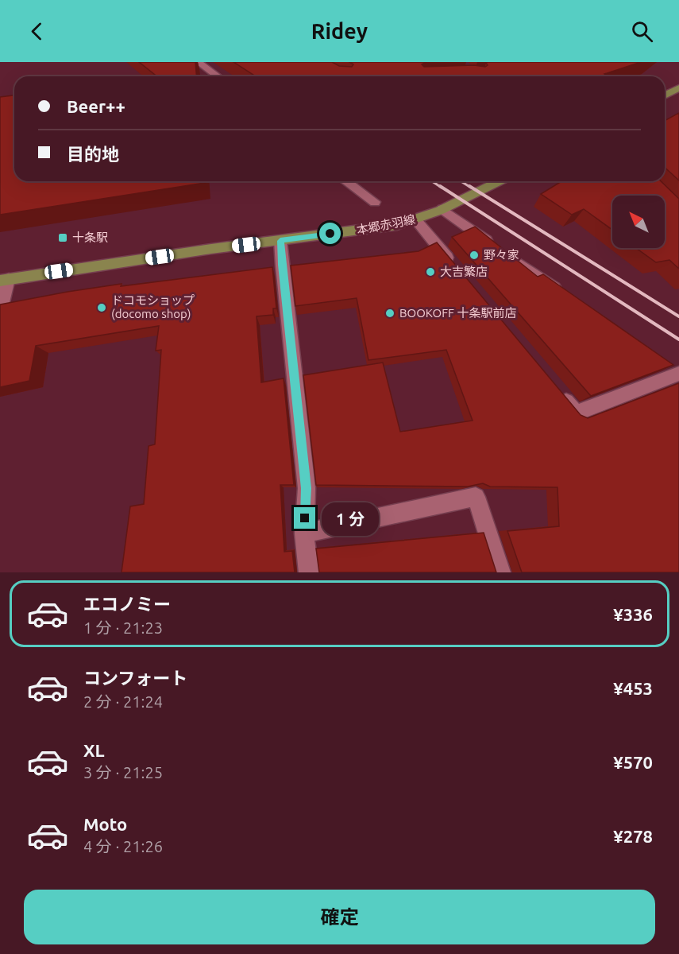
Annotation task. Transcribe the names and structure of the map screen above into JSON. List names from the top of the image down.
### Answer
{
  "streets": {
    "main road": ["本郷赤羽線"]
  },
  "places": {
    "transit": ["十条駅"],
    "other": [
      "野々家",
      "大吉繁店",
      "ドコモショップ (docomo shop)",
      "BOOKOFF 十条駅前店"
    ]
  },
  "north": "top left",
  "page": {
    "header": "Ridey",
    "banner": ["Beer++", "目的地"],
    "bubble": "1 分",
    "list": [
      {
        "name": "エコノミー",
        "note": "1 分 · 21:23",
        "value": "¥336"
      },
      {
        "name": "コンフォート",
        "note": "2 分 · 21:24",
        "value": "¥453"
      },
      {
        "name": "XL",
        "note": "3 分 · 21:25",
        "value": "¥570"
      },
      {
        "name": "Moto",
        "note": "4 分 · 21:26",
        "value": "¥278"
      }
    ],
    "buttons": "確定"
  }
}
